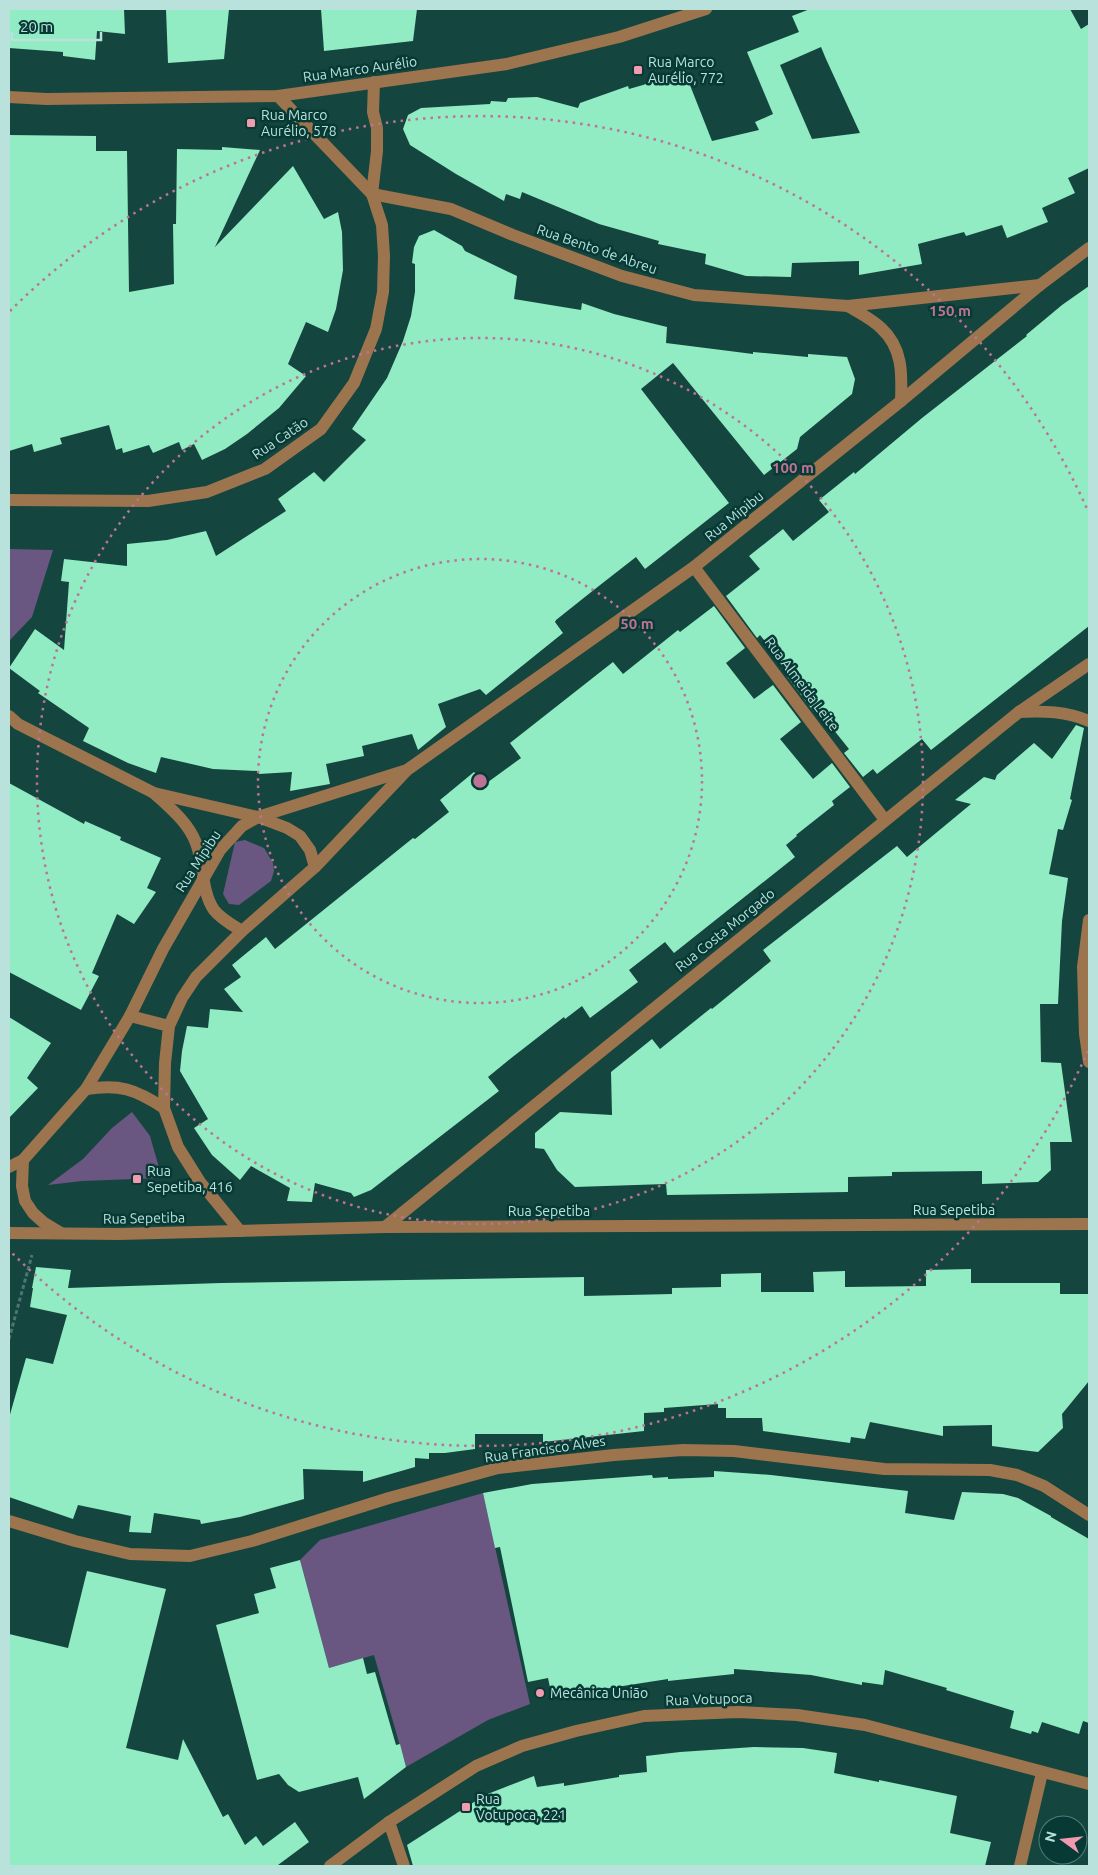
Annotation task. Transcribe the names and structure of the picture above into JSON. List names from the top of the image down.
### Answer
{
  "streets": {
    "street": [
      "Rua Marco Aurélio",
      "Rua Bento de Abreu",
      "Rua Catão",
      "Rua Mipibu",
      "Rua Almeida Leite",
      "Rua Costa Morgado",
      "Rua Sepetiba",
      "Rua Francisco Alves",
      "Rua Votupoca"
    ]
  },
  "crossings": [
    ["Rua Marco Aurélio", "Rua Catão"],
    ["Rua Bento de Abreu", "Rua Catão"],
    ["Rua Bento de Abreu", "Rua Mipibu"],
    ["Rua Mipibu", "Rua Almeida Leite"],
    ["Rua Mipibu", "Rua Sepetiba"],
    ["Rua Almeida Leite", "Rua Costa Morgado"],
    ["Rua Costa Morgado", "Rua Sepetiba"]
  ],
  "places": {
    "transit": [
      "Rua Marco Aurélio, 772",
      "Rua Marco Aurélio, 578",
      "Rua Sepetiba, 416",
      "Rua Votupoca, 221"
    ],
    "other": ["Mecânica União"]
  },
  "scale_bar": "20 m",
  "north": "left",
  "rings": ["150 m", "100 m", "50 m"]
}
